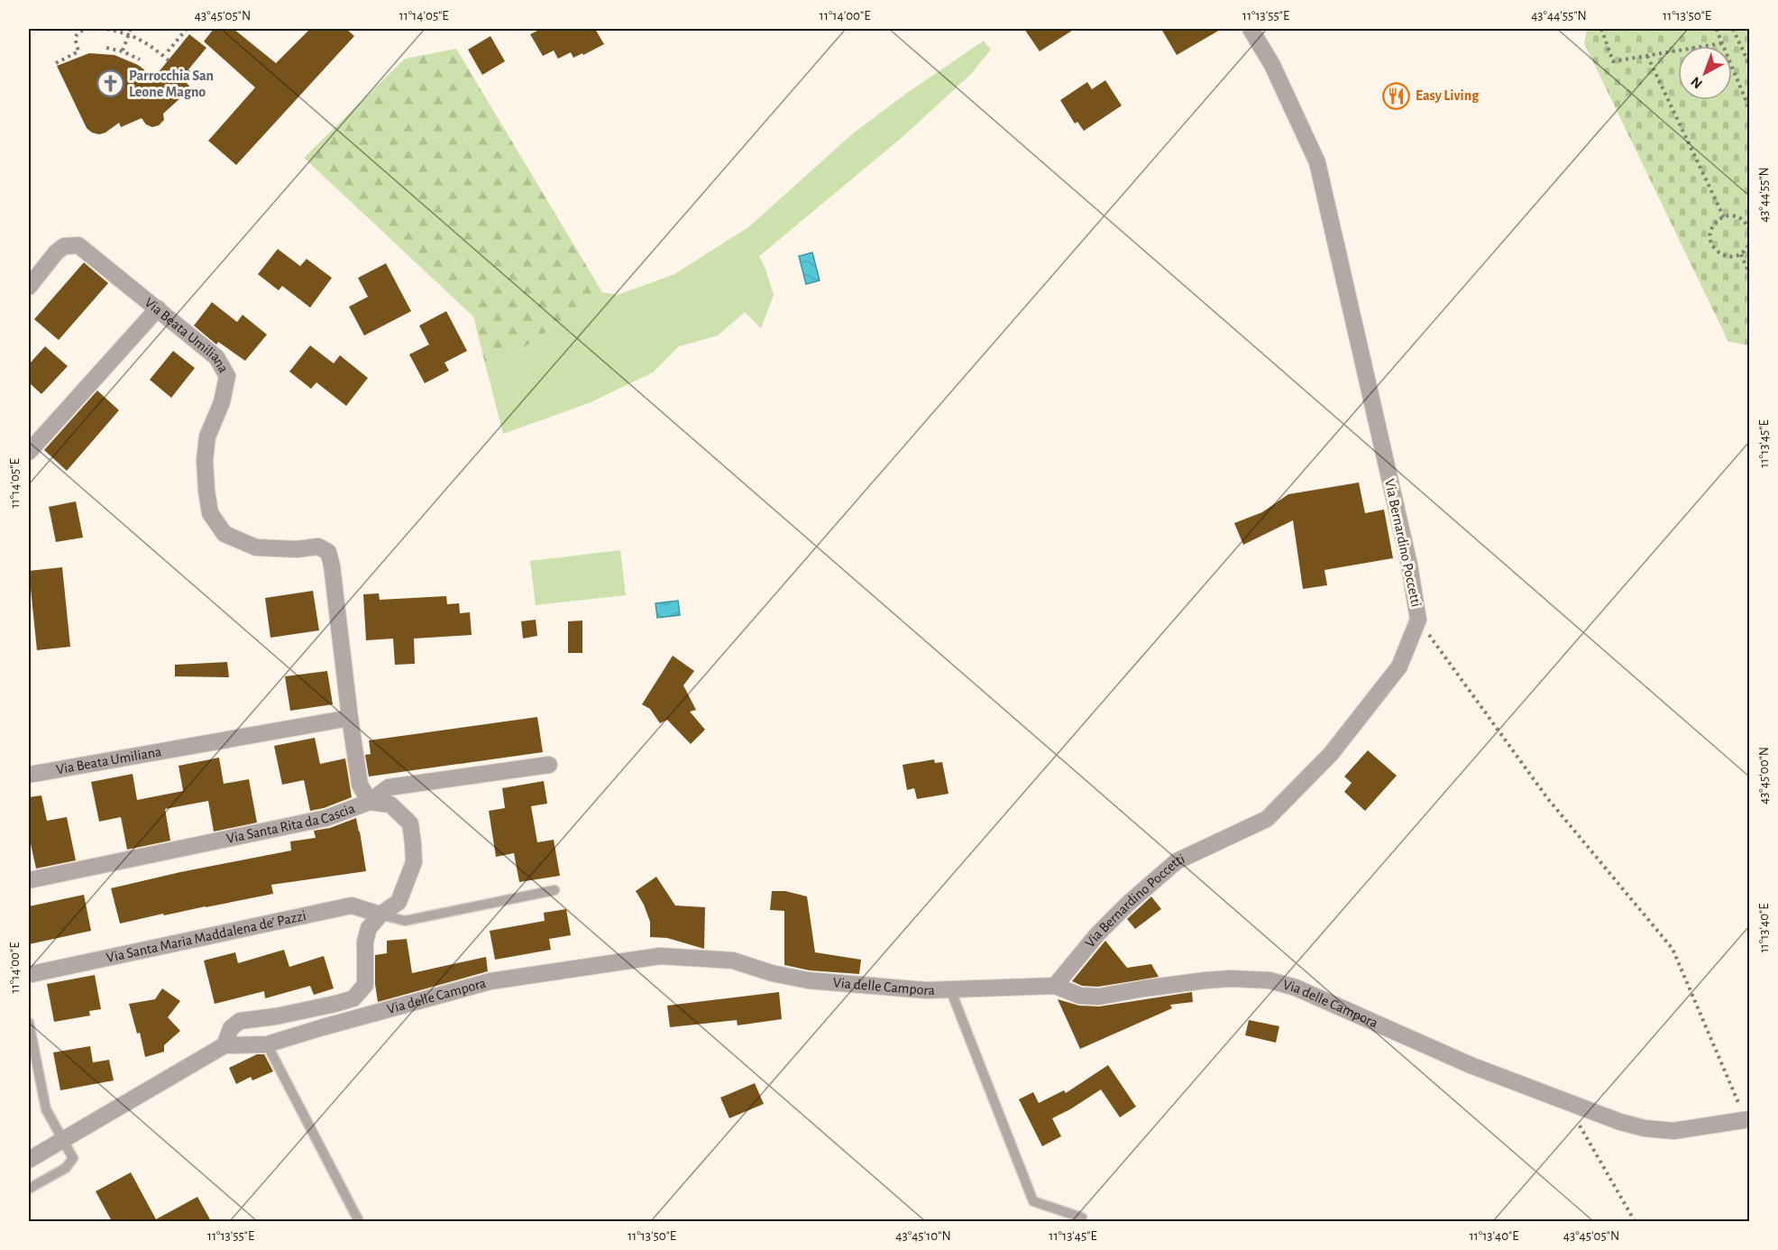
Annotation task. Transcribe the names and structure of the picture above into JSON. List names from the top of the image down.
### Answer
{
  "streets": {
    "street": [
      "Via Beata Umiliana",
      "Via Bernardino Poccetti",
      "Via Santa Rita da Cascia",
      "Via Santa Maria Maddalena de' Pazzi",
      "Via delle Campora"
    ]
  },
  "crossings": [
    ["Via Beata Umiliana", "Via Santa Rita da Cascia"],
    ["Via Bernardino Poccetti", "Via delle Campora"]
  ],
  "places": {
    "church": ["Parrocchia San Leone Magno"],
    "restaurant": ["Easy Living"]
  },
  "north": "bottom left",
  "coordinates": [
    "43°45'05\"N",
    "11°14'05\"E",
    "11°14'00\"E",
    "11°13'55\"E",
    "43°44'55\"N",
    "11°13'50\"E",
    "11°13'45\"E",
    "43°45'00\"N",
    "11°13'40\"E",
    "43°45'10\"N"
  ]
}
